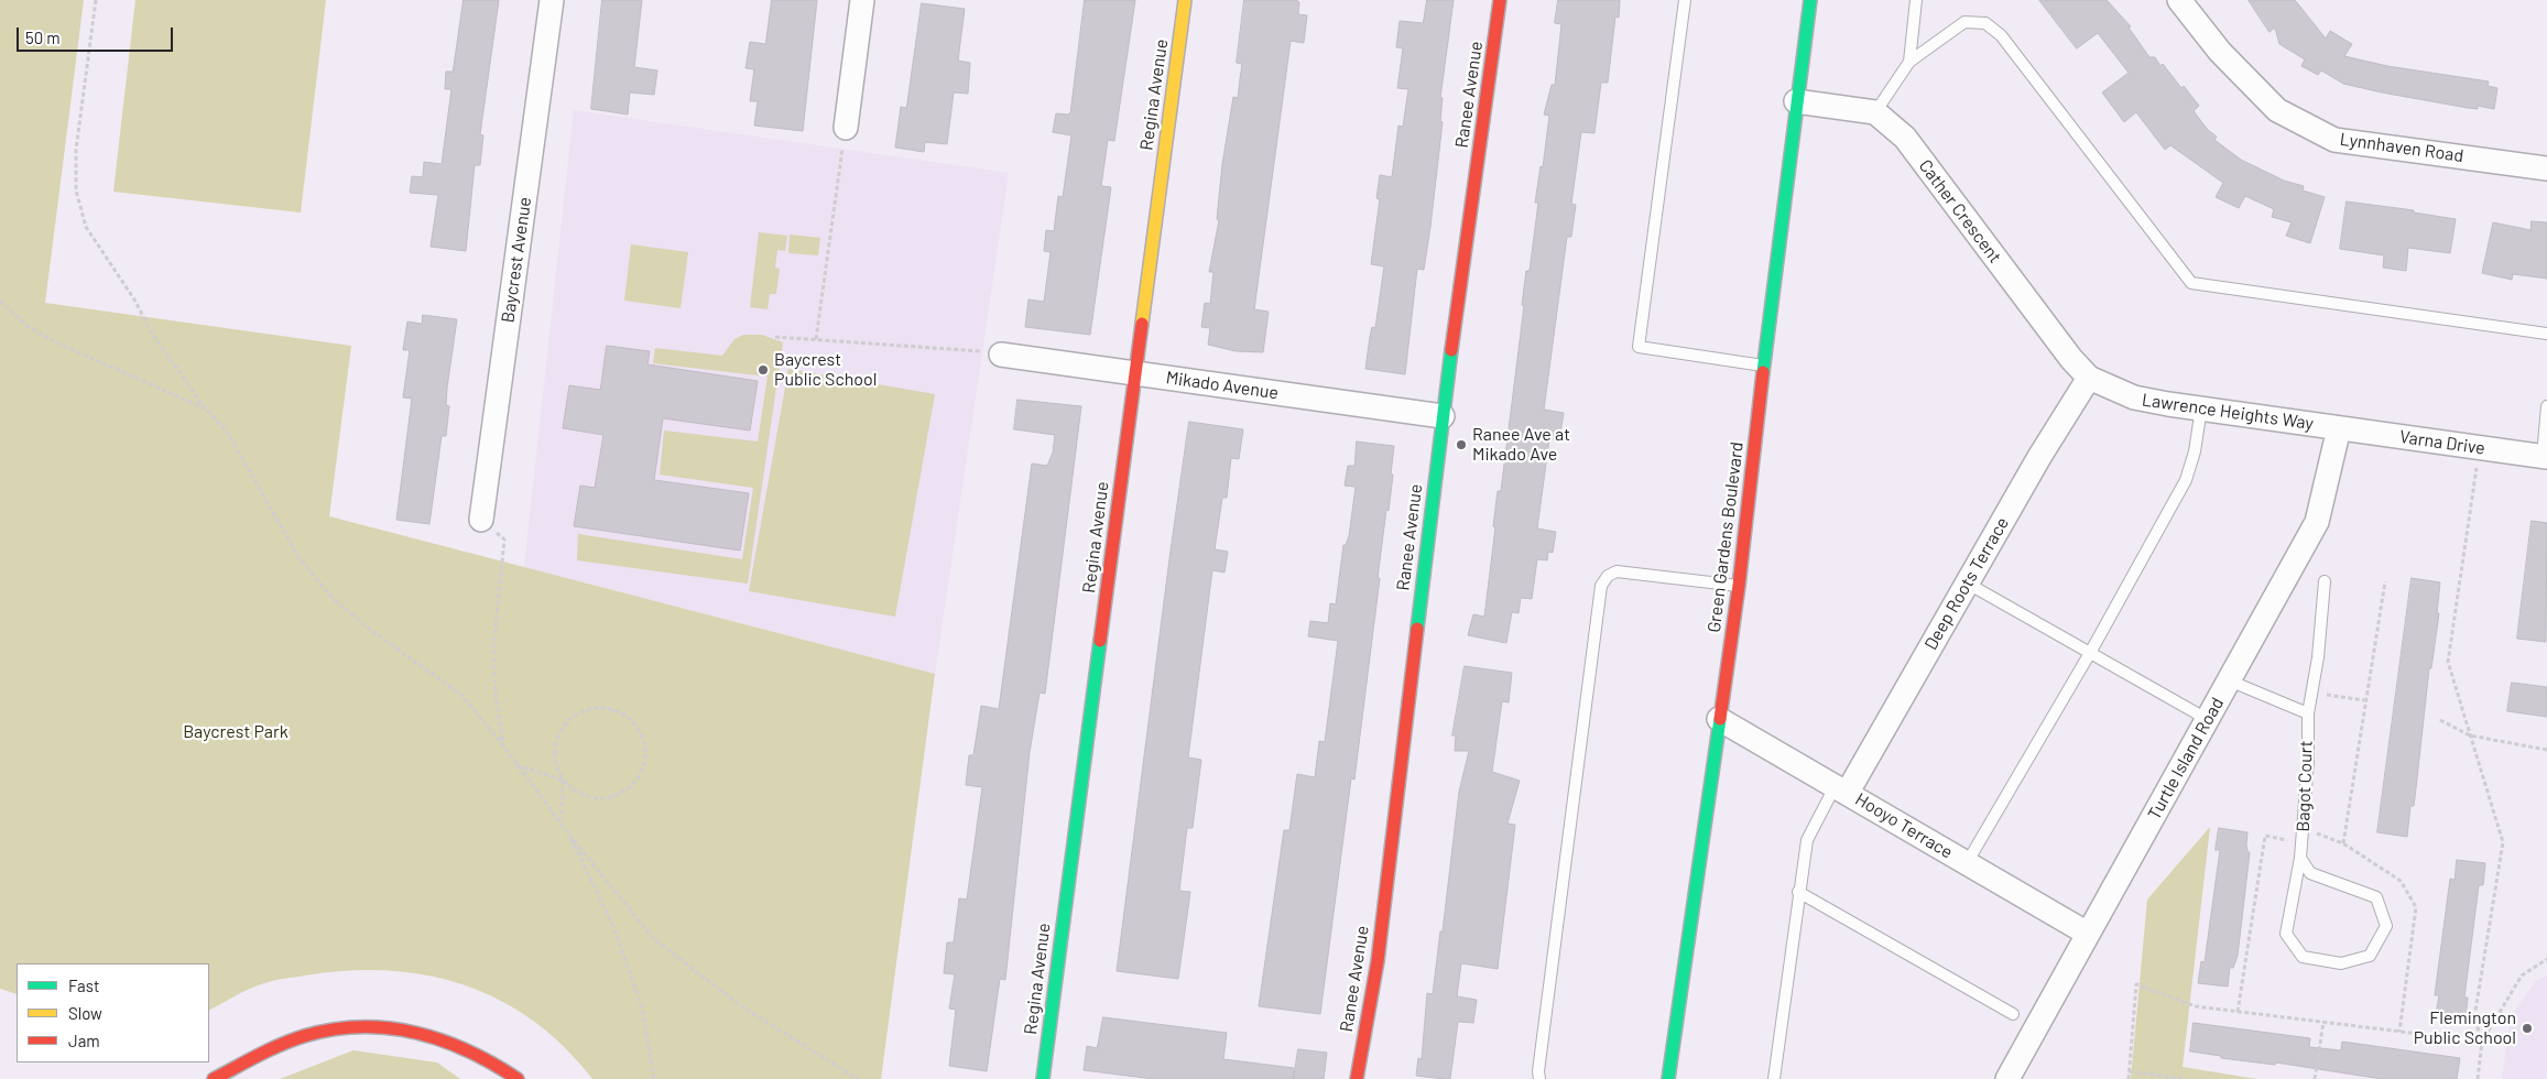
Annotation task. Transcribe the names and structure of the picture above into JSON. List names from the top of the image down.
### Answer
{
  "streets": {
    "main road": ["Regina Avenue", "Ranee Avenue", "Green Gardens Boulevard"],
    "street": [
      "Lynnhaven Road",
      "Cather Crescent",
      "Baycrest Avenue",
      "Mikado Avenue",
      "Lawrence Heights Way",
      "Varna Drive",
      "Deep Roots Terrace",
      "Turtle Island Road",
      "Hooyo Terrace"
    ],
    "lane": ["Bagot Court"]
  },
  "crossings": [
    ["Regina Avenue", "Mikado Avenue"],
    ["Ranee Avenue", "Mikado Avenue"],
    ["Cather Crescent", "Lawrence Heights Way"],
    ["Cather Crescent", "Deep Roots Terrace"],
    ["Lawrence Heights Way", "Varna Drive"],
    ["Lawrence Heights Way", "Deep Roots Terrace"],
    ["Lawrence Heights Way", "Turtle Island Road"],
    ["Varna Drive", "Turtle Island Road"],
    ["Green Gardens Boulevard", "Hooyo Terrace"],
    ["Deep Roots Terrace", "Hooyo Terrace"],
    ["Turtle Island Road", "Bagot Court"],
    ["Turtle Island Road", "Hooyo Terrace"]
  ],
  "parks": ["Baycrest Park"],
  "places": ["Baycrest Public School", "Ranee Ave at Mikado Ave", "Flemington Public School"],
  "legend": ["Fast", "Slow", "Jam"],
  "scale_bar": "50 m"
}
